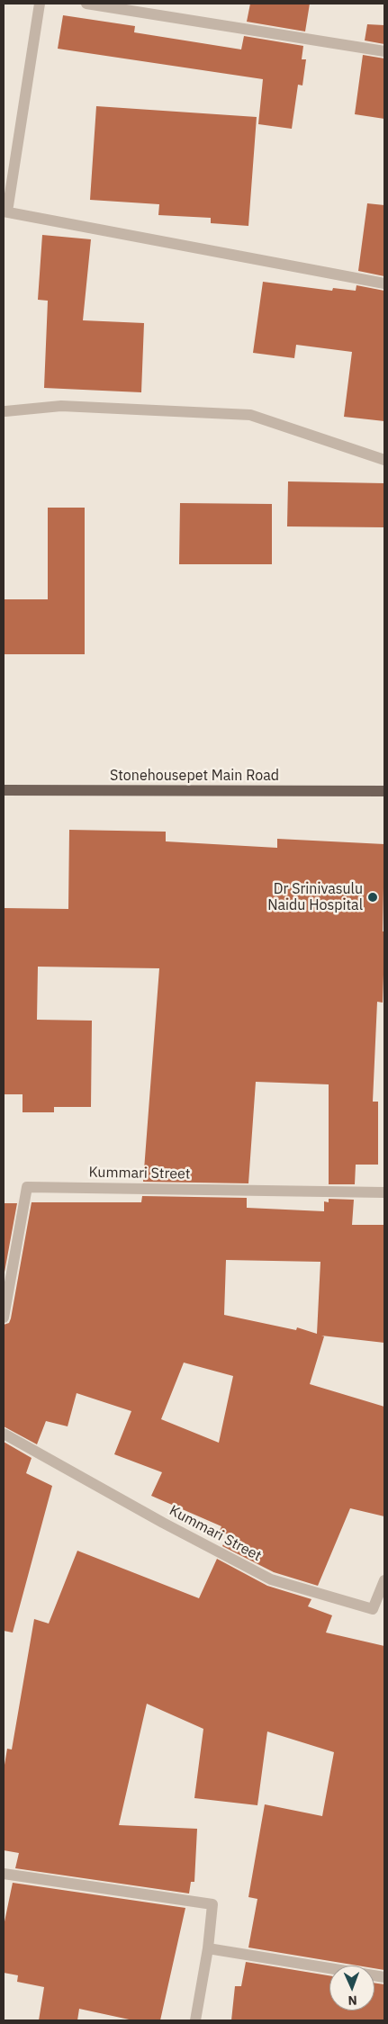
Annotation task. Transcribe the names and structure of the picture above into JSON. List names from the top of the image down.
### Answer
{
  "streets": {
    "main road": ["Stonehousepet Main Road"],
    "street": ["Kummari Street"]
  },
  "places": ["Dr Srinivasulu Naidu Hospital"],
  "north": "bottom"
}
